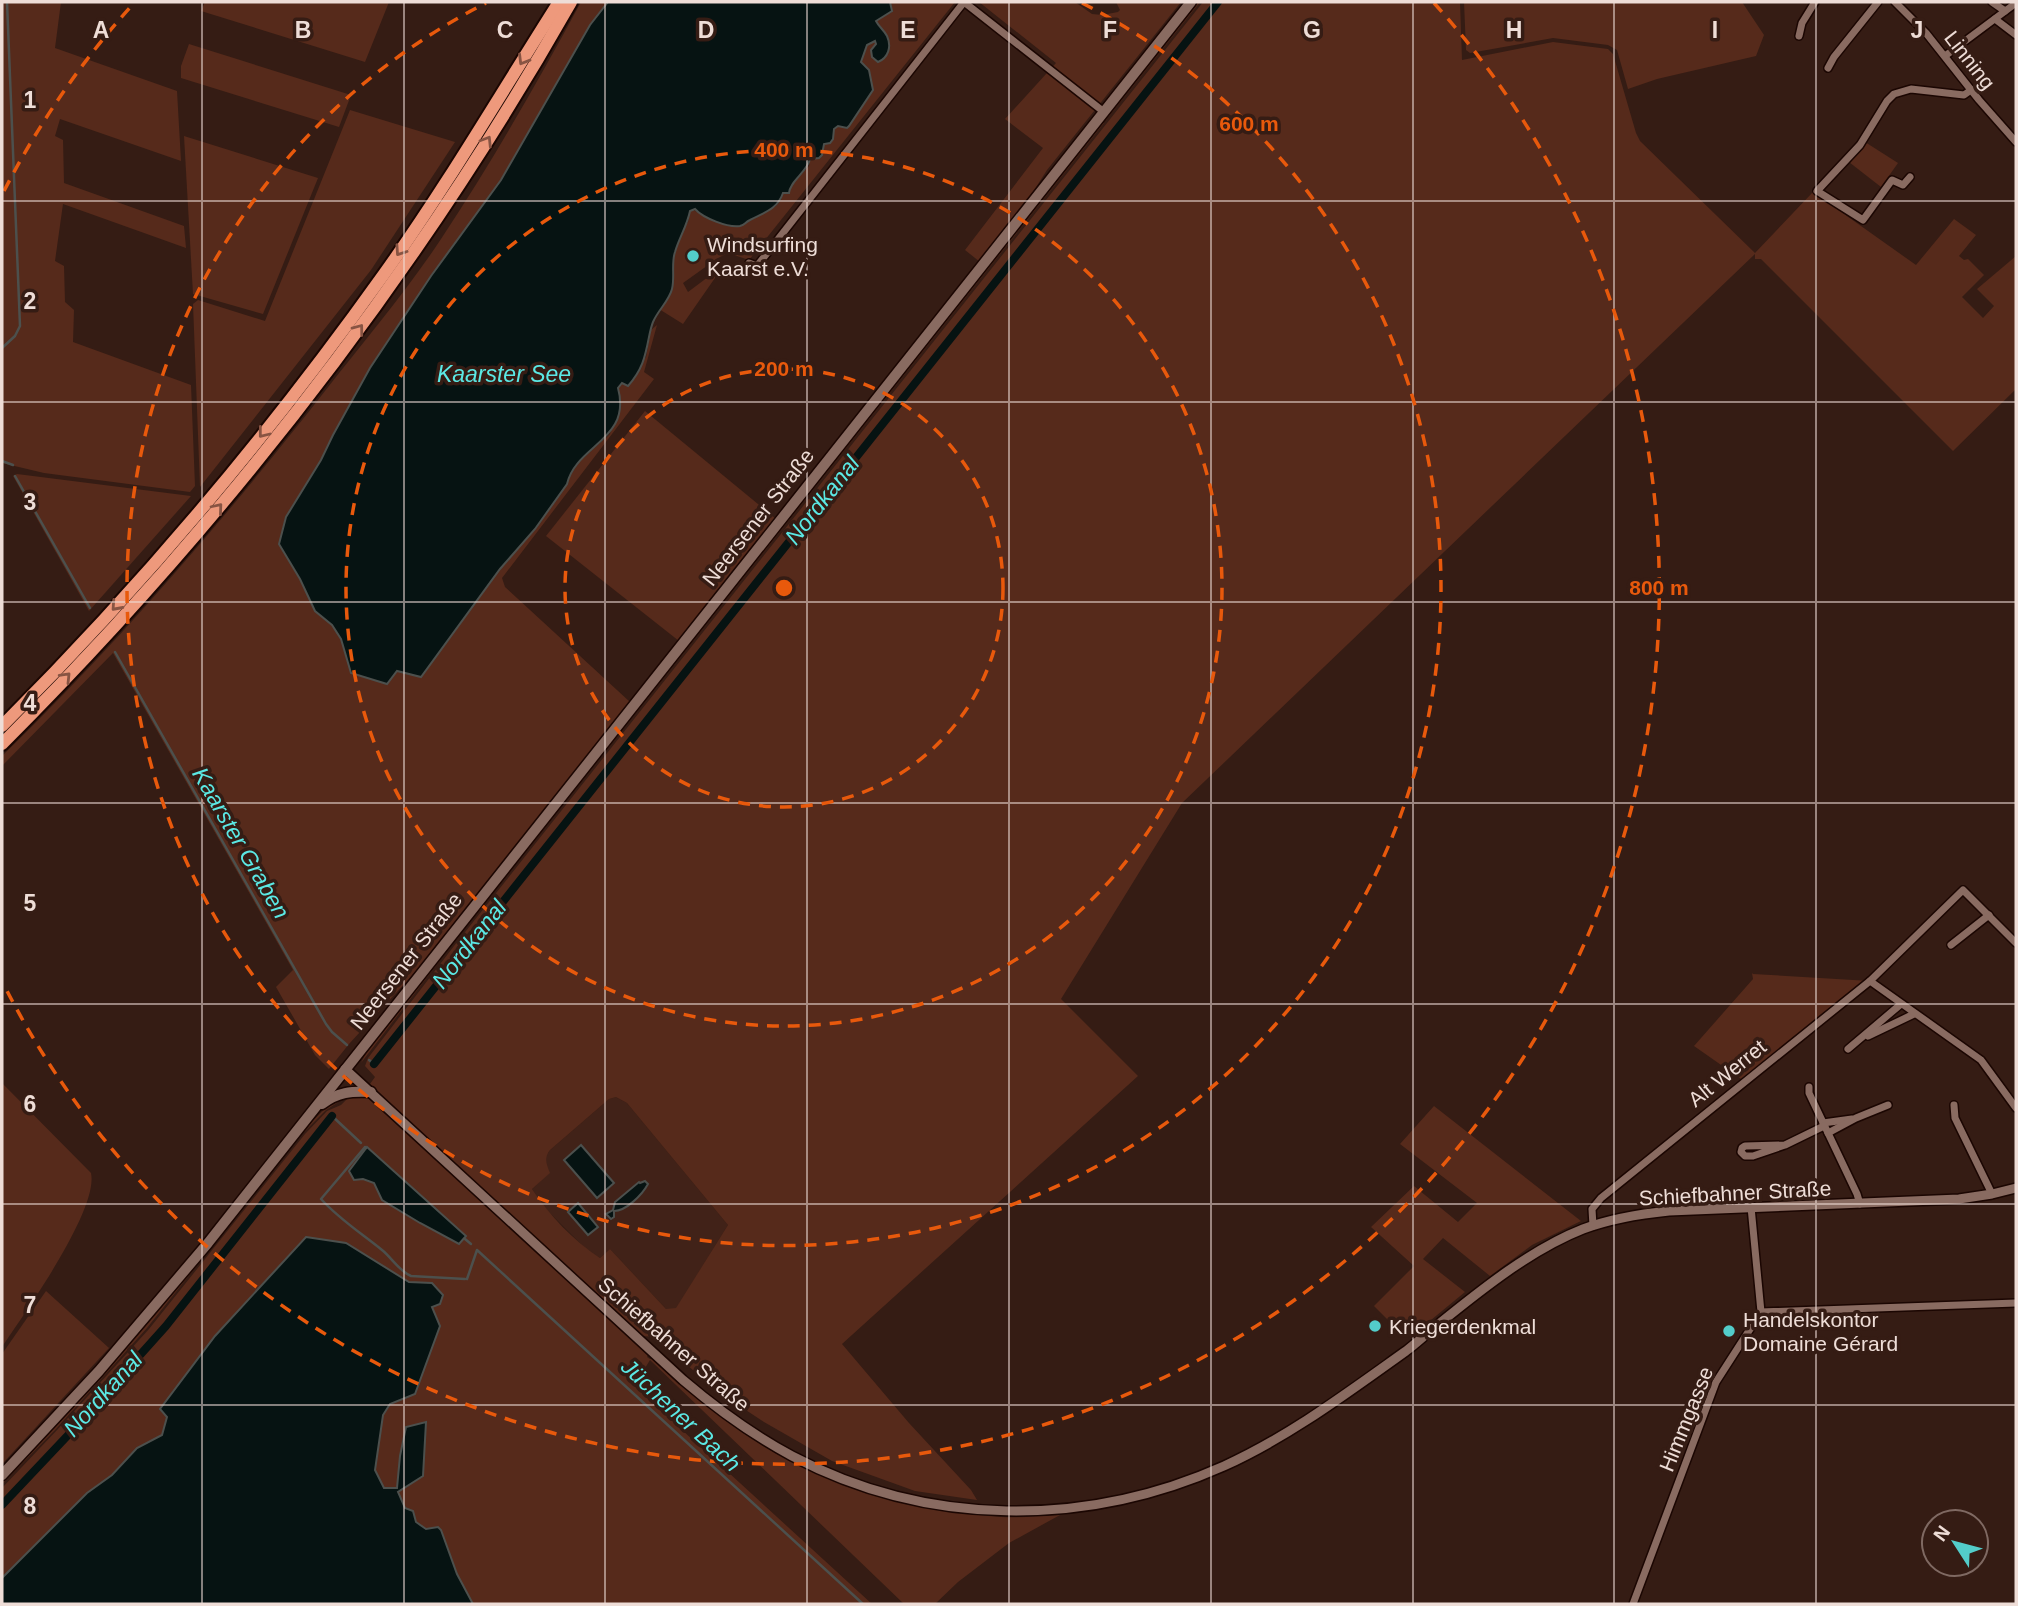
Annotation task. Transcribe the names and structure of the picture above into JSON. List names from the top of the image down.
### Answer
{
  "streets": {
    "main road": ["Neersener Straße"],
    "street": [
      "Linning",
      "Alt Werret",
      "Schiefbahner Straße",
      "Himmgasse"
    ]
  },
  "crossings": [
    ["Neersener Straße", "Schiefbahner Straße"],
    ["Alt Werret", "Schiefbahner Straße"]
  ],
  "water": [
    "Kaarster See",
    "Nordkanal",
    "Kaarster Graben",
    "Jüchener Bach"
  ],
  "places": ["Windsurfing Kaarst e.V.", "Kriegerdenkmal", "Handelskontor Domaine Gérard"],
  "north": "top left",
  "grid": {
    "columns": [
      "A",
      "B",
      "C",
      "D",
      "E",
      "F",
      "G",
      "H",
      "I",
      "J"
    ],
    "rows": [
      "1",
      "2",
      "3",
      "4",
      "5",
      "6",
      "7",
      "8"
    ]
  },
  "rings": [
    "600 m",
    "400 m",
    "200 m",
    "800 m"
  ]
}
